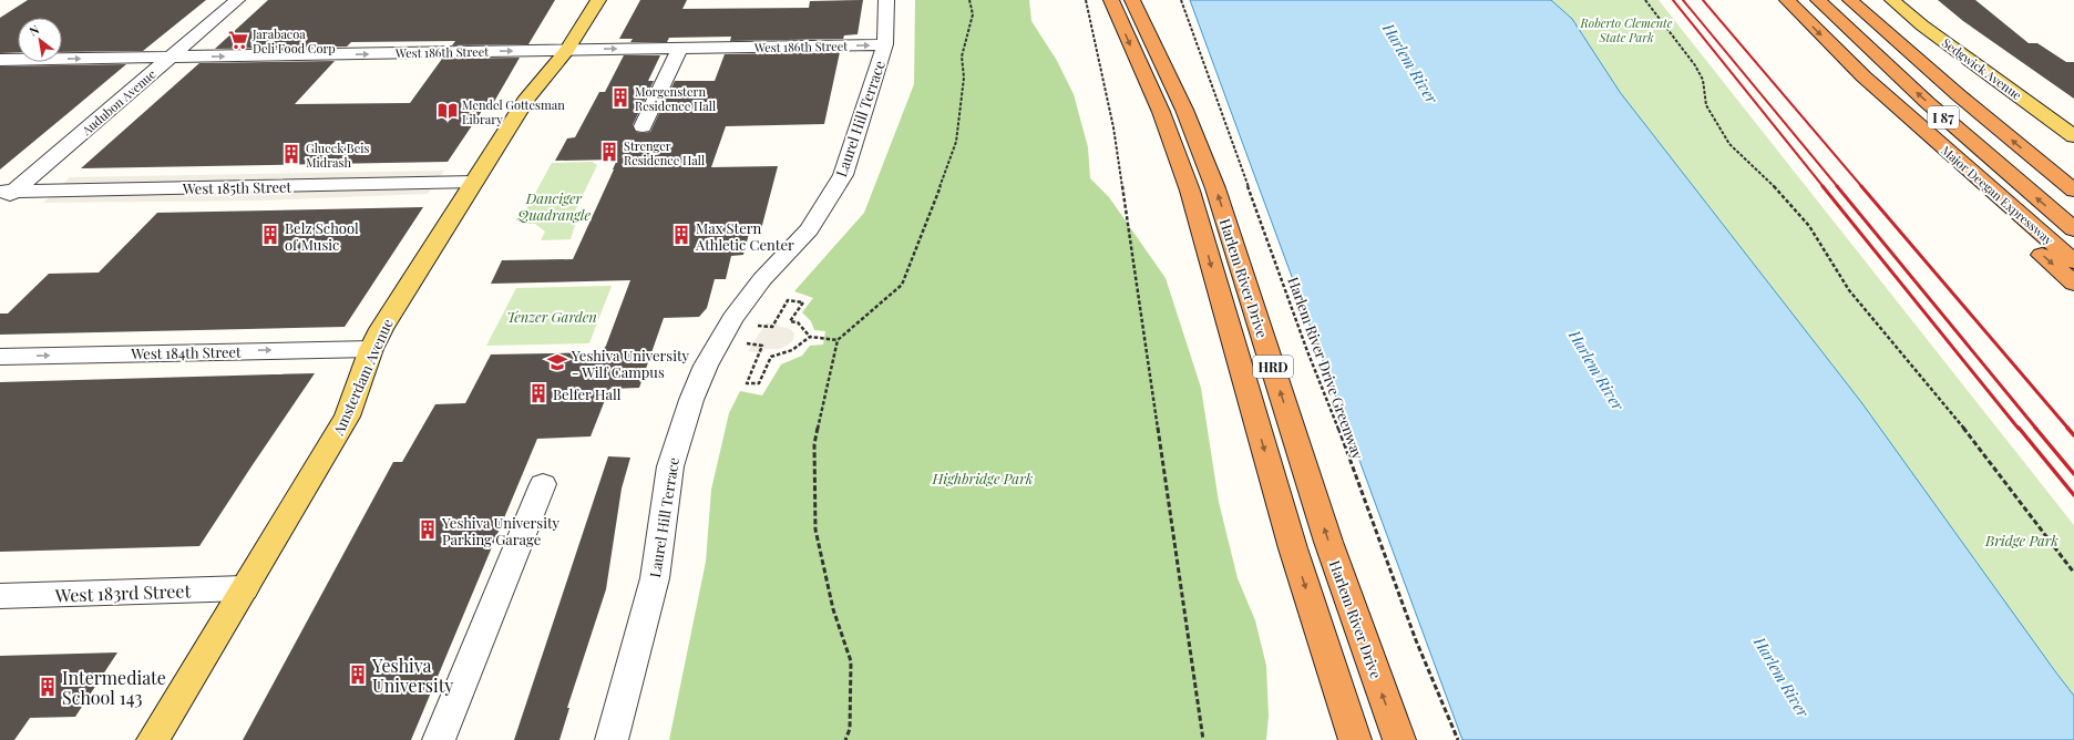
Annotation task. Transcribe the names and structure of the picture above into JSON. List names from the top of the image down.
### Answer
{
  "streets": {
    "highway": [
      "I 87",
      "Major Deegan Expressway",
      "Harlem River Drive",
      "HRD"
    ],
    "main road": ["Sedgwick Avenue", "Amsterdam Avenue"],
    "street": [
      "West 186th Street",
      "Audubon Avenue",
      "Laurel Hill Terrace",
      "West 185th Street",
      "West 184th Street",
      "West 183rd Street"
    ],
    "path": ["Harlem River Drive Greenway"]
  },
  "crossings": [
    ["West 186th Street", "Audubon Avenue"],
    ["West 186th Street", "Laurel Hill Terrace"],
    ["West 186th Street", "Amsterdam Avenue"],
    ["Audubon Avenue", "West 185th Street"],
    ["West 185th Street", "Amsterdam Avenue"],
    ["West 184th Street", "Amsterdam Avenue"],
    ["Amsterdam Avenue", "West 183rd Street"]
  ],
  "one_way": ["West 186th Street", "West 184th Street"],
  "water": ["Harlem River"],
  "parks": [
    "Roberto Clemente State Park",
    "Danciger Quadrangle",
    "Tenzer Garden",
    "Highbridge Park",
    "Bridge Park"
  ],
  "places": {
    "supermarket": ["Jarabacoa Deli Food Corp"],
    "building": [
      "Morgenstern Residence Hall",
      "Strenger Residence Hall",
      "Glueck Beis Midrash",
      "Belz School of Music",
      "Max Stern Athletic Center",
      "Belfer Hall",
      "Yeshiva University Parking Garage",
      "Yeshiva University",
      "Intermediate School 143"
    ],
    "library": ["Mendel Gottesman Library"],
    "school or university": ["Yeshiva University - Wilf Campus"]
  },
  "north": "top left"
}
